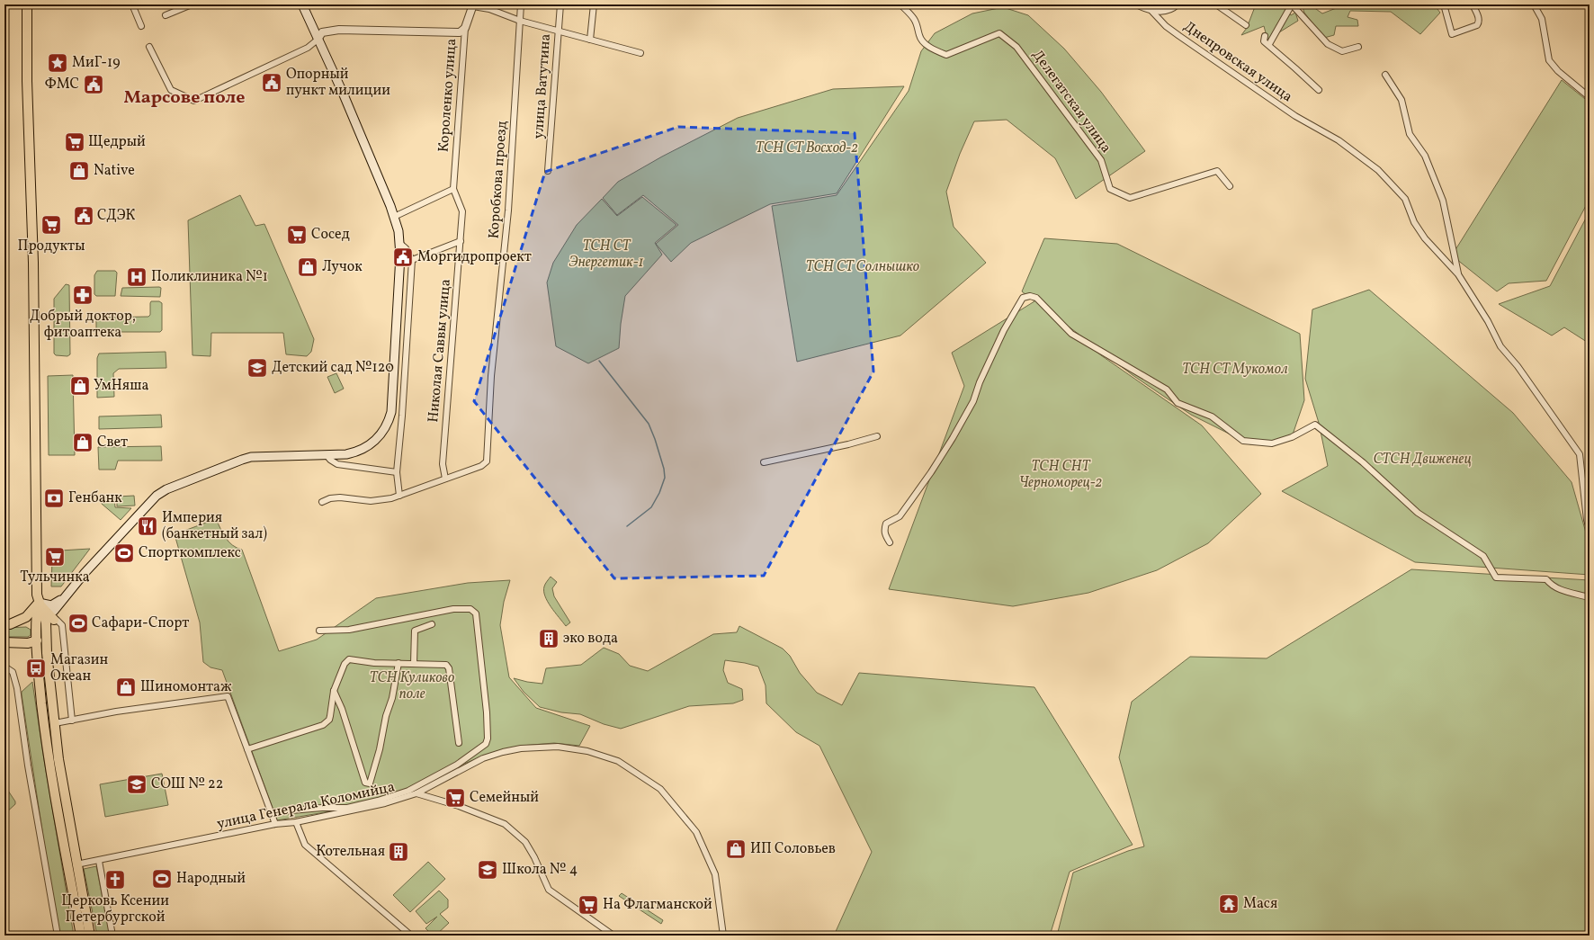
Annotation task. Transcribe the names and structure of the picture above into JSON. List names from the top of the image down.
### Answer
{
  "streets": {
    "street": [
      "Днепровская улица",
      "улица Ватутина",
      "Короленко улица",
      "Делегатская улица",
      "Коробкова проезд",
      "Николая Саввы улица",
      "улица Генерала Коломийца"
    ]
  },
  "crossings": [
    ["Короленко улица", "Николая Саввы улица"],
    ["Коробкова проезд", "Николая Саввы улица"]
  ],
  "districts": ["Марсове поле"],
  "parks": [
    "ТСН СТ Восход-2",
    "ТСН СТ Энергетик-1",
    "ТСН СТ Солнышко",
    "ТСН СТ Мукомол",
    "СТСН Движенец",
    "ТСН СНТ Черноморец-2",
    "ТСН Куликово поле"
  ],
  "places": {
    "place": ["МиГ-19"],
    "public building": [
      "Опорный пункт милиции",
      "ФМС",
      "СДЭК",
      "Моргидропроект"
    ],
    "supermarket": [
      "Щедрый",
      "Продукты",
      "Сосед",
      "Тульчинка",
      "Семейный",
      "На Флагманской"
    ],
    "shop": [
      "Native",
      "Лучок",
      "УмНяша",
      "Свет",
      "Шиномонтаж",
      "ИП Соловьев"
    ],
    "hospital": ["Поликлиника №1"],
    "pharmacy": ["Добрый доктор, фитоаптека"],
    "school or university": ["Детский сад №120", "СОШ № 22", "Школа № 4"],
    "bank": ["Генбанк"],
    "restaurant": ["Империя (банкетный зал)"],
    "sports": ["Спорткомплекс", "Сафари-Спорт", "Народный"],
    "building": ["эко вода", "Котельная"],
    "bus stop": ["Магазин Океан"],
    "church": ["Церковь Ксении Петербургской"],
    "temple": ["Мася"]
  }
}
